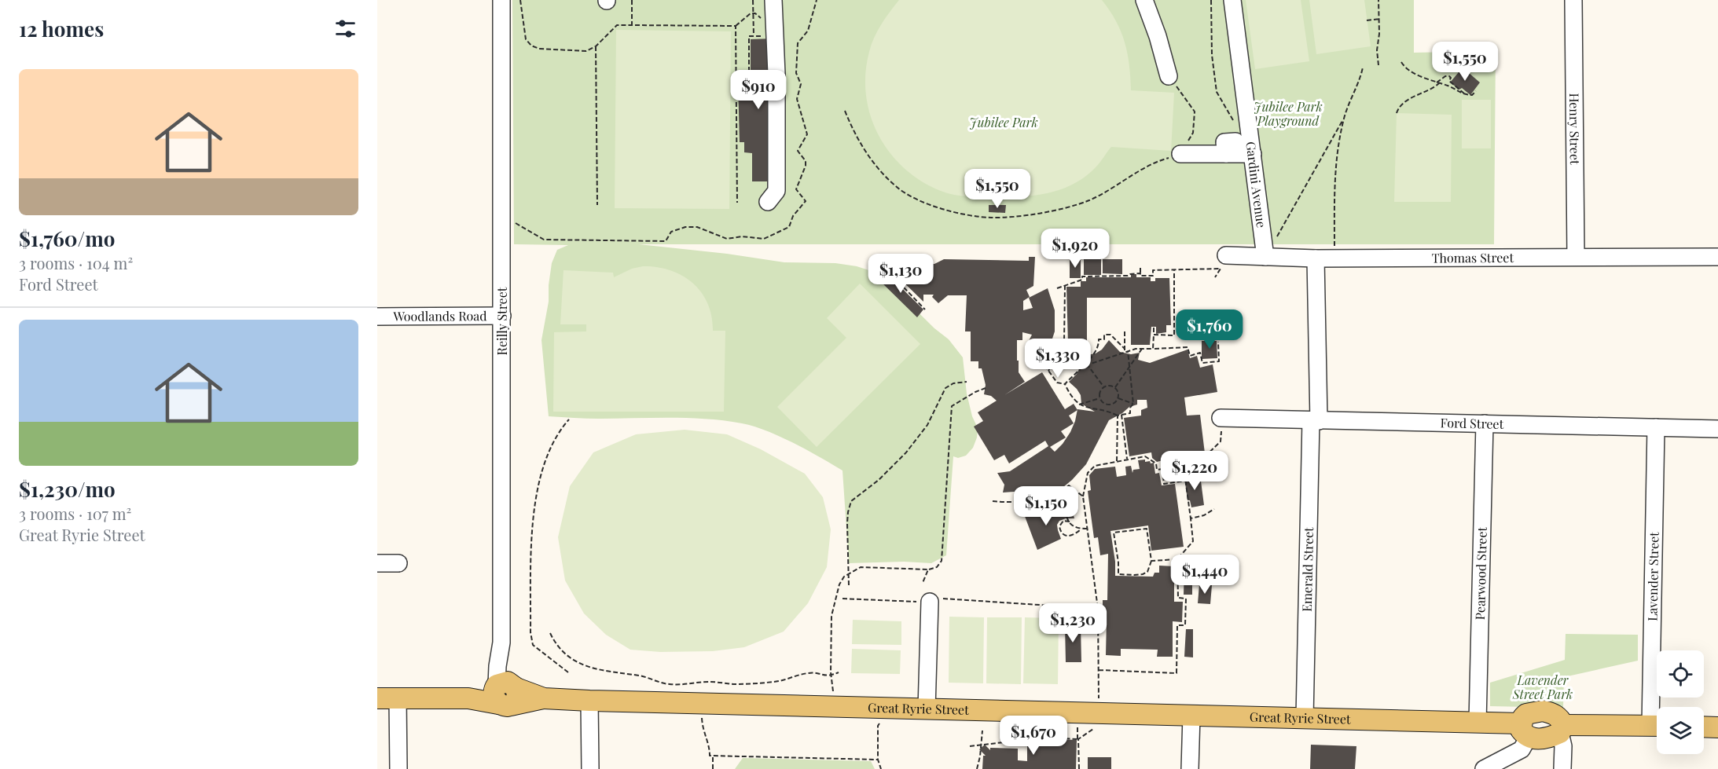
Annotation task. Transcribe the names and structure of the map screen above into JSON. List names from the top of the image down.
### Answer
{
  "streets": {
    "main road": ["Great Ryrie Street"],
    "street": [
      "Henry Street",
      "Gardini Avenue",
      "Thomas Street",
      "Woodlands Road",
      "Reilly Street",
      "Ford Street",
      "Emerald Street",
      "Pearwood Street",
      "Lavender Street"
    ]
  },
  "crossings": [
    ["Henry Street", "Thomas Street"],
    ["Gardini Avenue", "Thomas Street"],
    ["Thomas Street", "Emerald Street"],
    ["Woodlands Road", "Reilly Street"],
    ["Reilly Street", "Great Ryrie Street"],
    ["Ford Street", "Emerald Street"],
    ["Ford Street", "Pearwood Street"],
    ["Ford Street", "Lavender Street"],
    ["Emerald Street", "Great Ryrie Street"],
    ["Pearwood Street", "Great Ryrie Street"]
  ],
  "parks": ["Jubilee Park Playground", "Jubilee Park", "Lavender Street Park"],
  "page": {
    "heading": "12 homes",
    "price": [
      "$1,550",
      "$910",
      "$1,550",
      "$1,920",
      "$1,130",
      "$1,760",
      "$1,330",
      "$1,220",
      "$1,150",
      "$1,440",
      "$1,230",
      "$1,670"
    ],
    "list": [
      {
        "name": "$1,760/mo",
        "note": "3 rooms · 104 m² · Ford Street"
      },
      {
        "name": "$1,230/mo",
        "note": "3 rooms · 107 m² · Great Ryrie Street"
      }
    ]
  }
}
